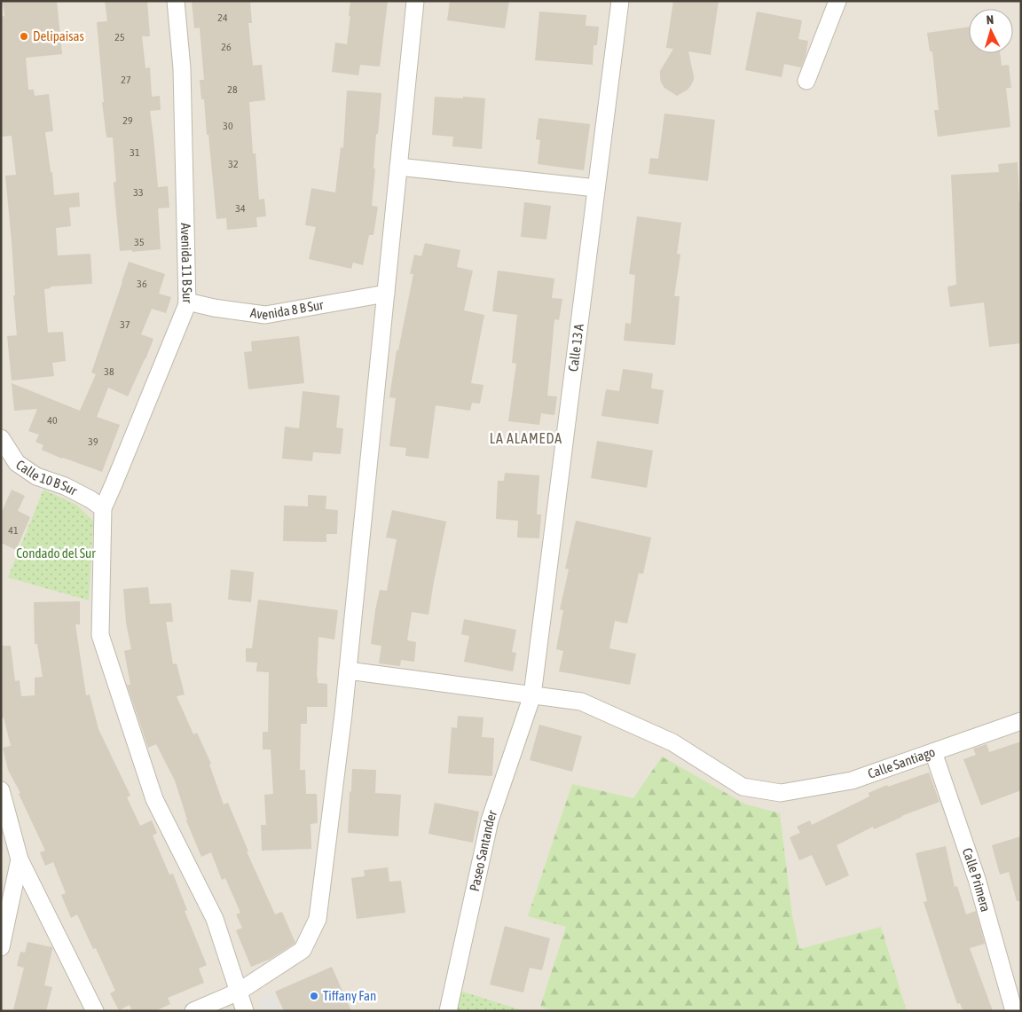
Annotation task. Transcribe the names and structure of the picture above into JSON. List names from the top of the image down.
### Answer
{
  "streets": {
    "street": [
      "Avenida 11 B Sur",
      "Avenida 8 B Sur",
      "Calle 13 A",
      "Calle 10 B Sur",
      "Calle Santiago",
      "Paseo Santander",
      "Calle Primera"
    ]
  },
  "crossings": [
    ["Avenida 11 B Sur", "Avenida 8 B Sur"],
    ["Avenida 11 B Sur", "Calle 10 B Sur"],
    ["Calle 13 A", "Calle Santiago"],
    ["Calle 13 A", "Paseo Santander"],
    ["Calle Santiago", "Paseo Santander"],
    ["Calle Santiago", "Calle Primera"]
  ],
  "districts": ["LA ALAMEDA"],
  "parks": ["Condado del Sur"],
  "places": ["Delipaisas", "Tiffany Fan"],
  "house_numbers": [
    "24",
    "25",
    "26",
    "27",
    "28",
    "29",
    "30",
    "31",
    "32",
    "33",
    "34",
    "35",
    "36",
    "37",
    "38",
    "40",
    "39",
    "41"
  ],
  "north": "top"
}
